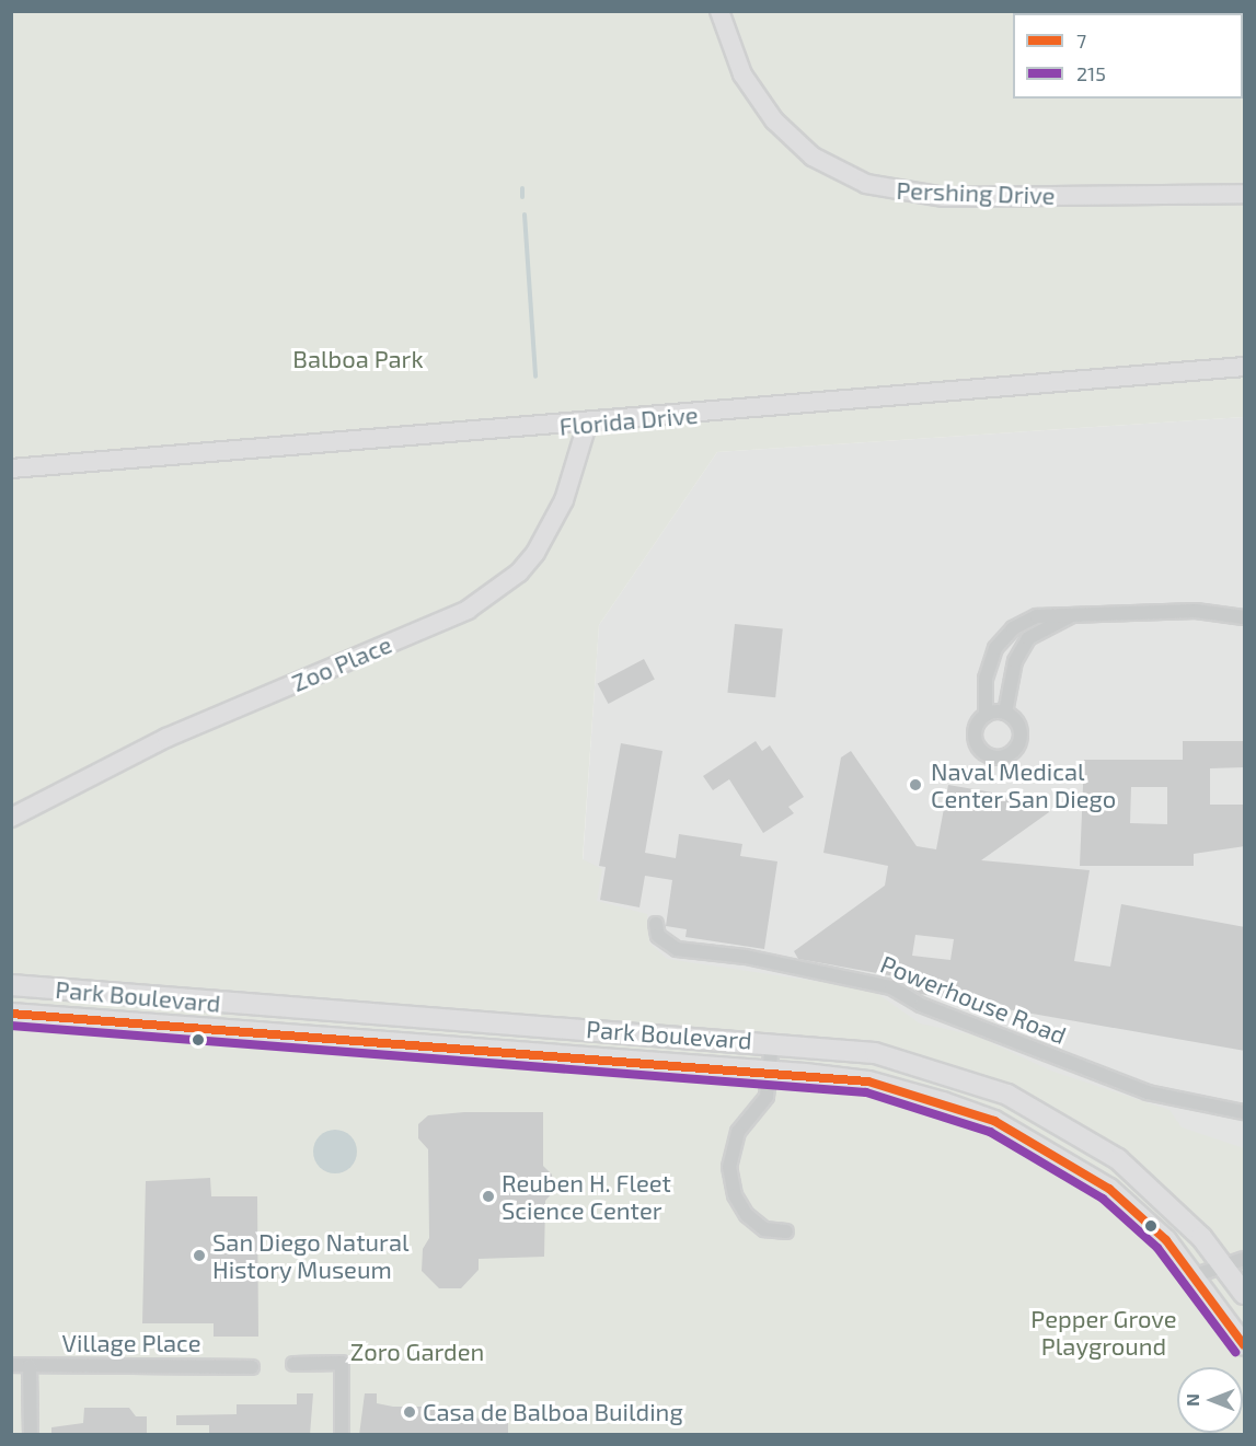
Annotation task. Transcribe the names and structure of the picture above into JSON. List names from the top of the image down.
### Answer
{
  "streets": {
    "main road": [
      "Pershing Drive",
      "Florida Drive",
      "Zoo Place",
      "Park Boulevard"
    ],
    "street": ["Powerhouse Road", "Village Place"]
  },
  "crossings": [
    ["Florida Drive", "Zoo Place"]
  ],
  "parks": ["Balboa Park", "Pepper Grove Playground", "Zoro Garden"],
  "places": [
    "Naval Medical Center San Diego",
    "Reuben H. Fleet Science Center",
    "San Diego Natural History Museum",
    "Casa de Balboa Building"
  ],
  "lines": ["transit line 7", "transit line 215"],
  "legend": ["7", "215"],
  "north": "left"
}
